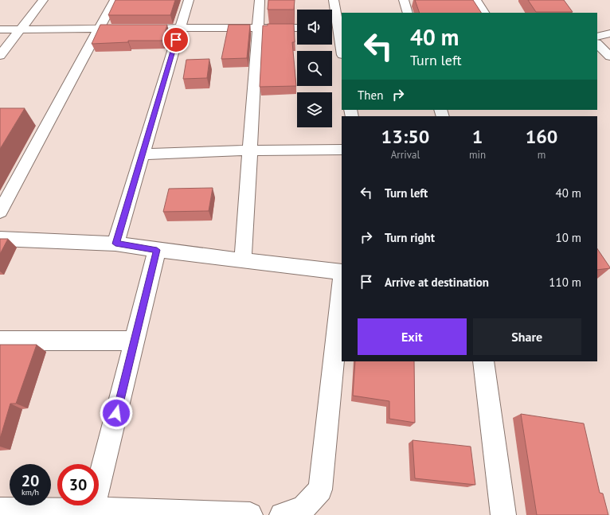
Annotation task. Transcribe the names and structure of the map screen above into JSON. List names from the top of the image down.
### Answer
{
  "page": {
    "turn": ["40 m", "Turn left"],
    "then": "Then",
    "eta": [
      "13:50",
      "Arrival",
      "1",
      "min",
      "160",
      "m"
    ],
    "list": [
      {
        "name": "Turn left",
        "value": "40 m"
      },
      {
        "name": "Turn right",
        "value": "10 m"
      },
      {
        "name": "Arrive at destination",
        "value": "110 m"
      }
    ],
    "buttons": ["Exit", "Share"],
    "speed": "20 km/h",
    "limit": "30"
  }
}
